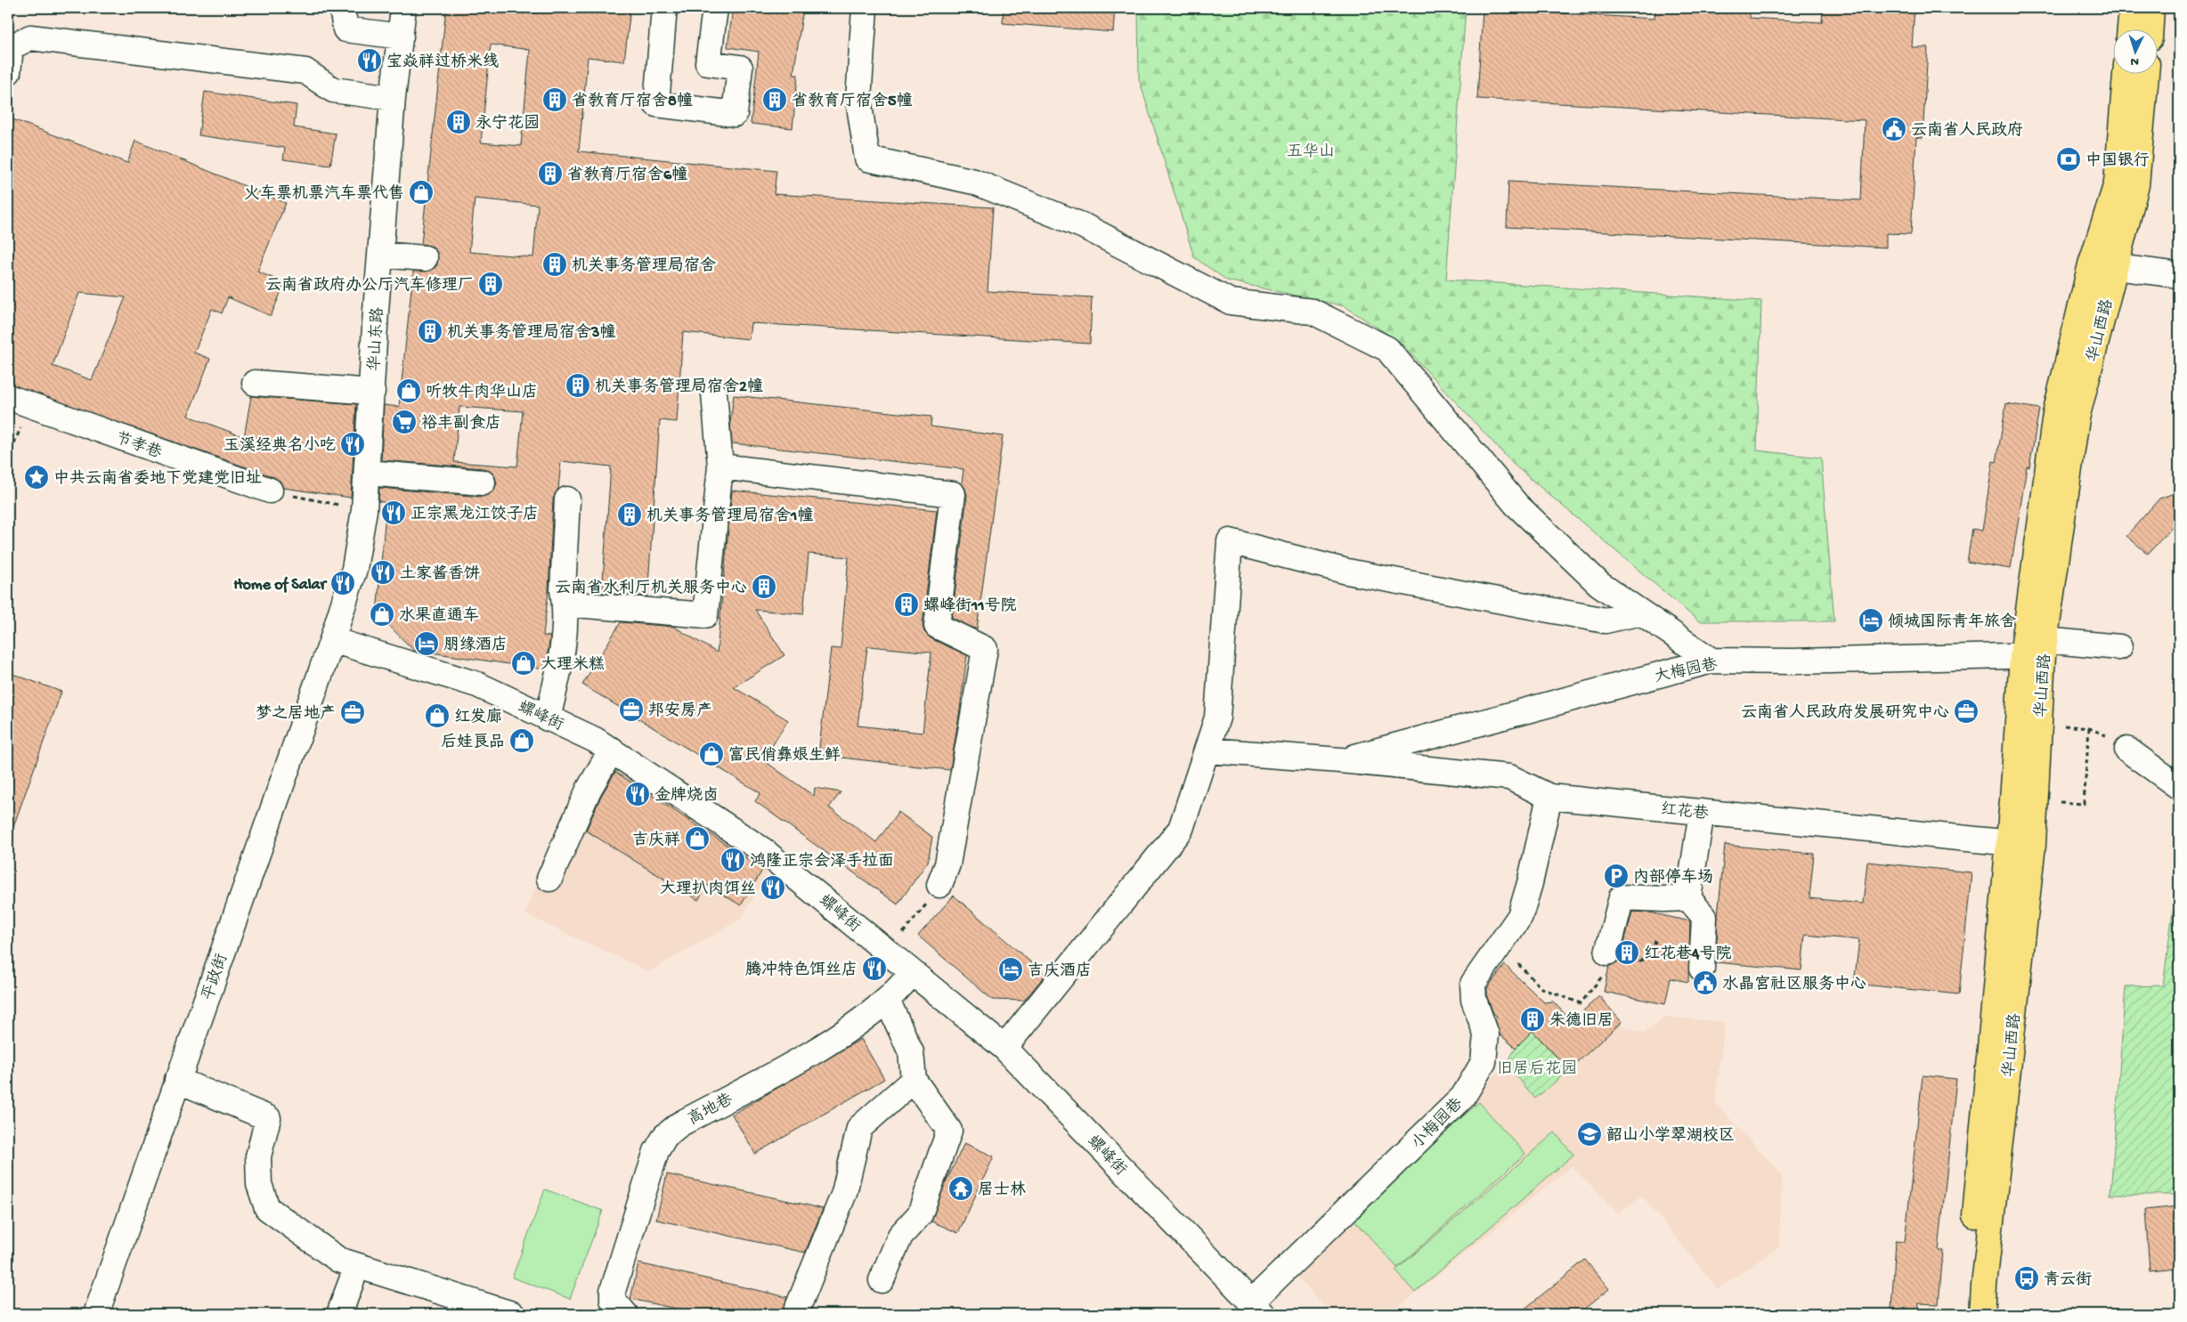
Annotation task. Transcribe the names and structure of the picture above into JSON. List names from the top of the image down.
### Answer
{
  "streets": {
    "main road": ["华山西路"],
    "street": [
      "华山东路",
      "节孝巷",
      "大梅园巷",
      "螺峰街",
      "红花巷",
      "平政街",
      "高地巷",
      "小梅园巷"
    ]
  },
  "crossings": [
    ["华山西路", "大梅园巷"],
    ["华山西路", "红花巷"],
    ["华山东路", "螺峰街"],
    ["华山东路", "平政街"],
    ["大梅园巷", "红花巷"],
    ["螺峰街", "平政街"],
    ["螺峰街", "高地巷"],
    ["螺峰街", "小梅园巷"],
    ["红花巷", "小梅园巷"]
  ],
  "parks": ["五华山", "旧居后花园"],
  "places": {
    "restaurant": [
      "宝焱祥过桥米线",
      "玉溪经典名小吃",
      "正宗黑龙江饺子店",
      "土家酱香饼",
      "Home of Salar",
      "金牌烧卤",
      "鸿隆正宗会泽手拉面",
      "大理扒肉饵丝",
      "腾冲特色饵丝店"
    ],
    "building": [
      "省教育厅宿舍8幢",
      "省教育厅宿舍5幢",
      "永宁花园",
      "省教育厅宿舍6幢",
      "机关事务管理局宿舍",
      "云南省政府办公厅汽车修理厂",
      "机关事务管理局宿舍3幢",
      "机关事务管理局宿舍2幢",
      "机关事务管理局宿舍1幢",
      "云南省水利厅机关服务中心",
      "螺峰街11号院",
      "红花巷4号院",
      "朱德旧居"
    ],
    "public building": ["云南省人民政府", "水晶宫社区服务中心"],
    "bank": ["中国银行"],
    "shop": [
      "火车票机票汽车票代售",
      "听牧牛肉华山店",
      "水果直通车",
      "大理米糕",
      "红发廊",
      "后娃良品",
      "富民俏彝娘生鲜",
      "吉庆祥"
    ],
    "supermarket": ["裕丰副食店"],
    "place": ["中共云南省委地下党建党旧址"],
    "hotel": ["倾城国际青年旅舍", "朋缘酒店", "吉庆酒店"],
    "office": ["邦安房产", "云南省人民政府发展研究中心", "梦之居地产"],
    "parking": ["内部停车场"],
    "school or university": ["韶山小学翠湖校区"],
    "temple": ["居士林"],
    "bus stop": ["青云街"]
  },
  "north": "bottom"
}
